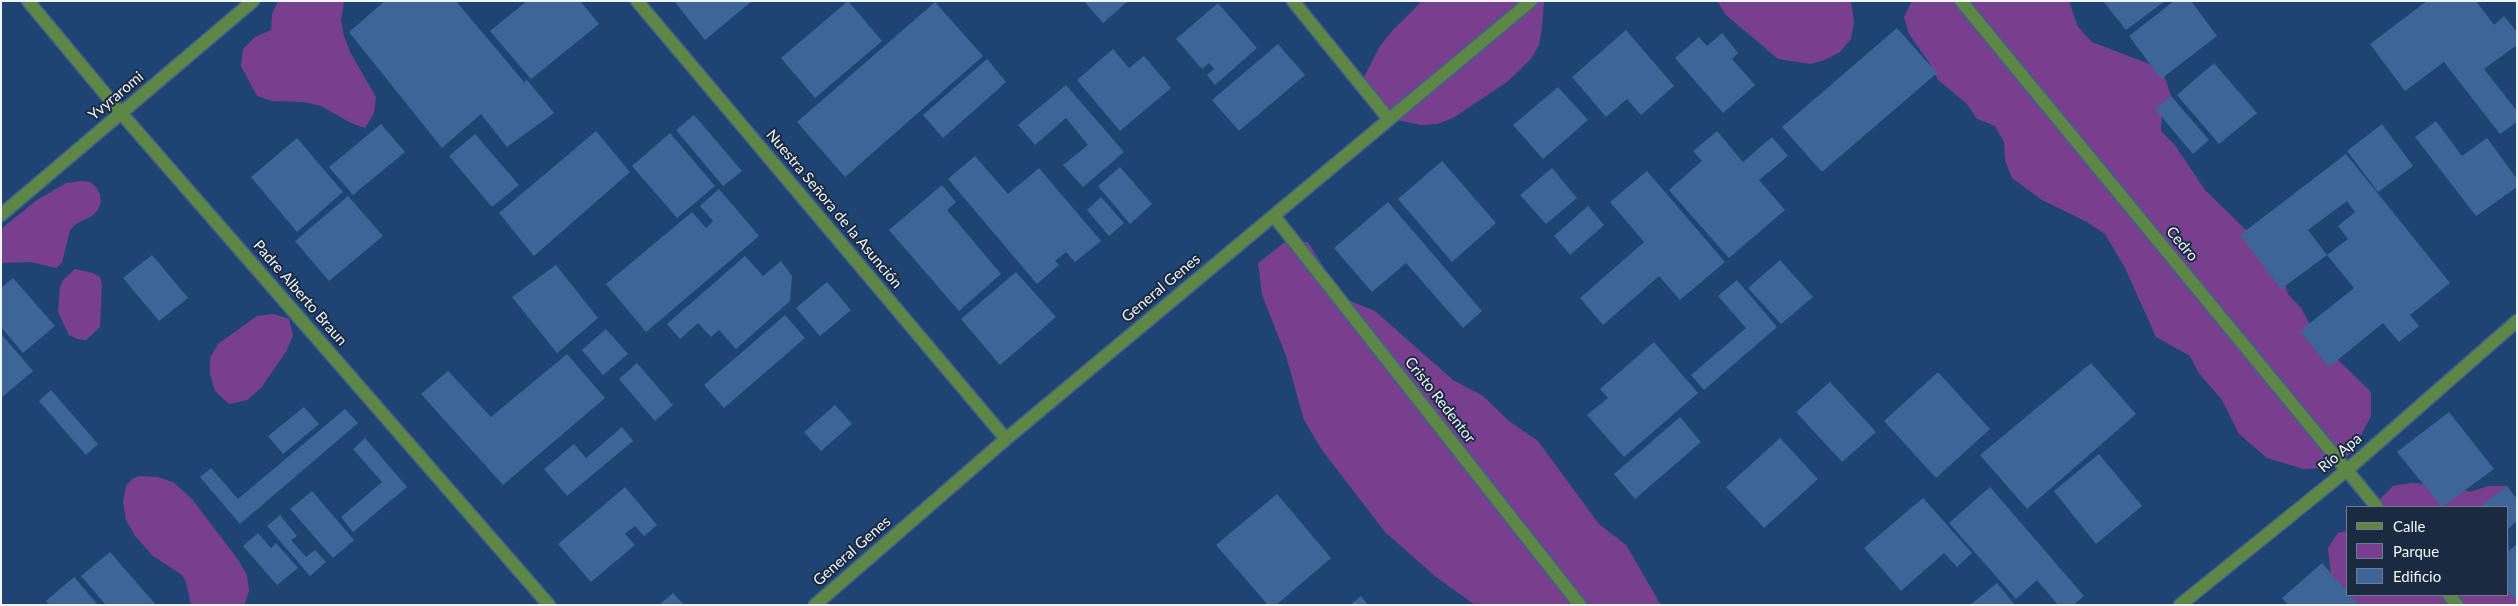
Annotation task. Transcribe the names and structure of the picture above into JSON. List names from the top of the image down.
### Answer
{
  "streets": {
    "street": [
      "Yvyraromi",
      "Nuestra Señora de la Asunción",
      "Cedro",
      "General Genes",
      "Padre Alberto Braun",
      "Cristo Redentor",
      "Río Apa"
    ]
  },
  "crossings": [
    ["Yvyraromi", "Padre Alberto Braun"],
    ["Nuestra Señora de la Asunción", "General Genes"],
    ["Cedro", "Río Apa"],
    ["General Genes", "Cristo Redentor"]
  ],
  "legend": ["Calle", "Parque", "Edificio"]
}
